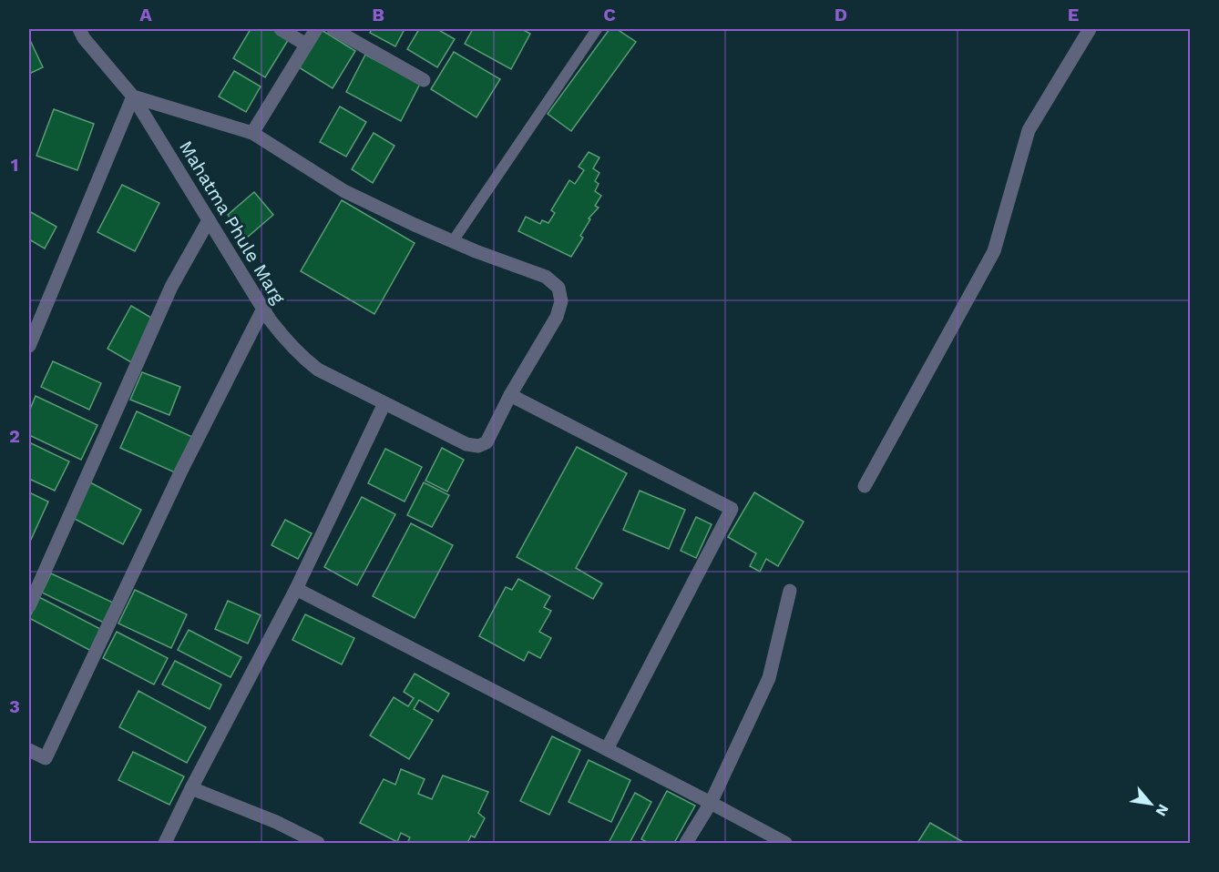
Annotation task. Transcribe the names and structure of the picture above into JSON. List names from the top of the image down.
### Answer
{
  "streets": {
    "street": ["Mahatma Phule Marg"]
  },
  "north": "bottom right",
  "grid": {
    "columns": [
      "A",
      "B",
      "C",
      "D",
      "E"
    ],
    "rows": ["1", "2", "3"]
  }
}
